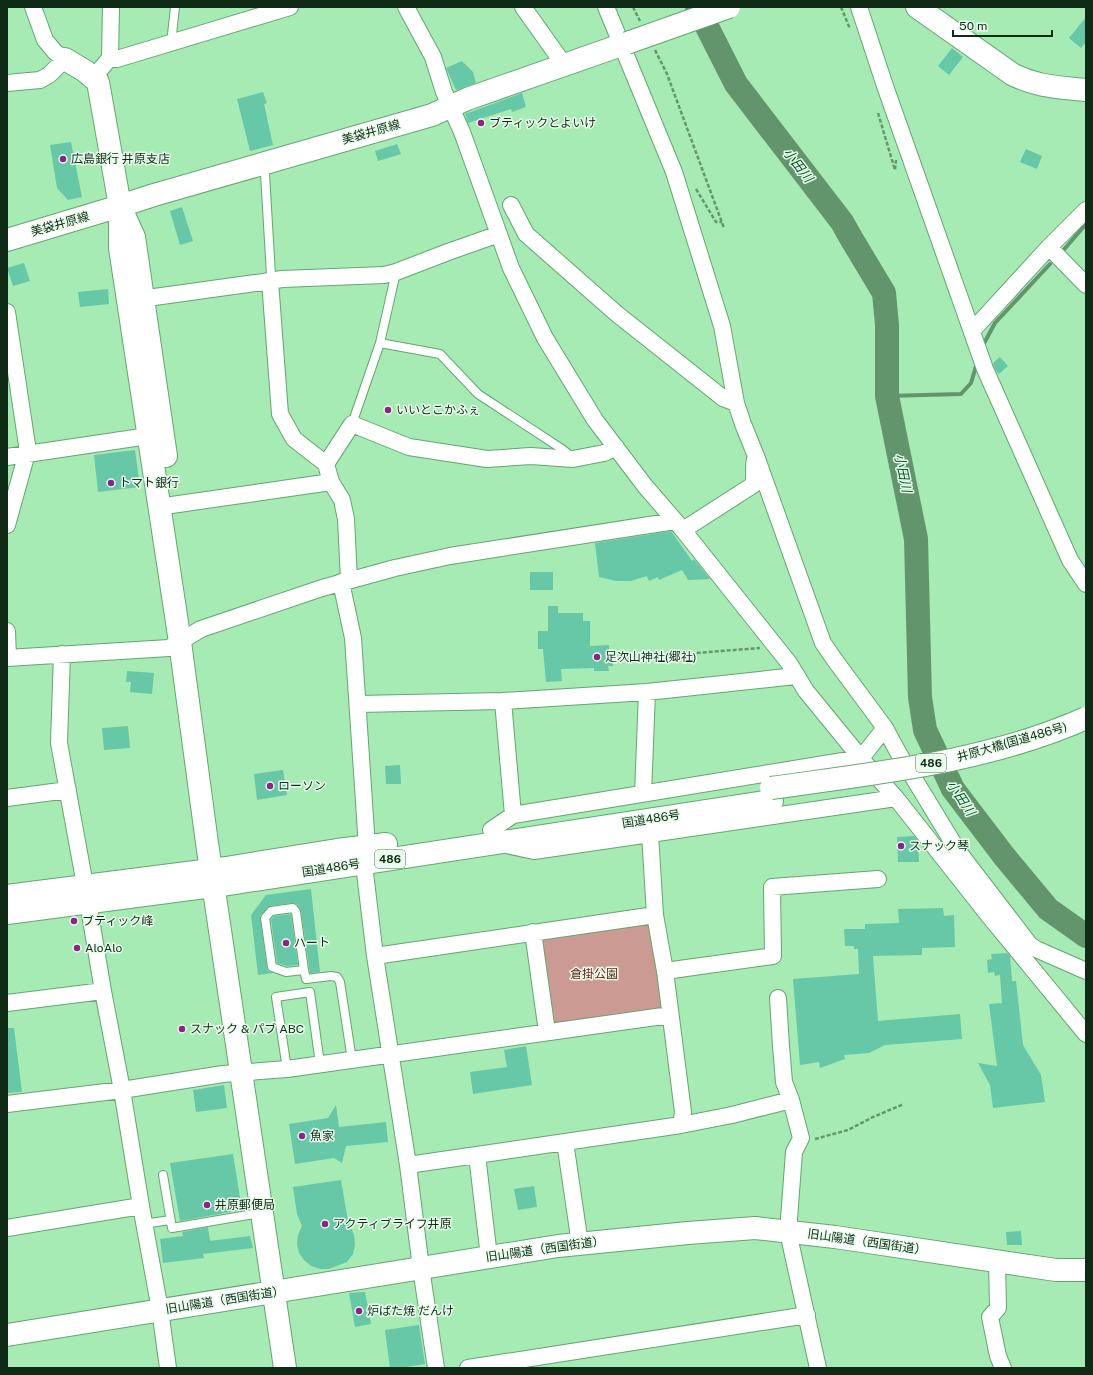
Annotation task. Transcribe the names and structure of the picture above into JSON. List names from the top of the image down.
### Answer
{
  "streets": {
    "main road": [
      "美袋井原線",
      "井原大橋(国道486号)",
      "486",
      "国道486号",
      "旧山陽道（西国街道）"
    ]
  },
  "crossings": [
    ["井原大橋(国道486号)", "国道486号"]
  ],
  "water": ["小田川"],
  "parks": ["倉掛公園"],
  "places": [
    "ブティックとよいけ",
    "広島銀行 井原支店",
    "いいとこかふぇ",
    "トマト銀行",
    "足次山神社(郷社)",
    "ローソン",
    "スナック琴",
    "ブティック峰",
    "ハート",
    "AloAlo",
    "スナック & パブ ABC",
    "魚家",
    "井原郵便局",
    "アクティブライフ井原",
    "炉ばた焼 だんけ"
  ],
  "scale_bar": "50 m"
}
